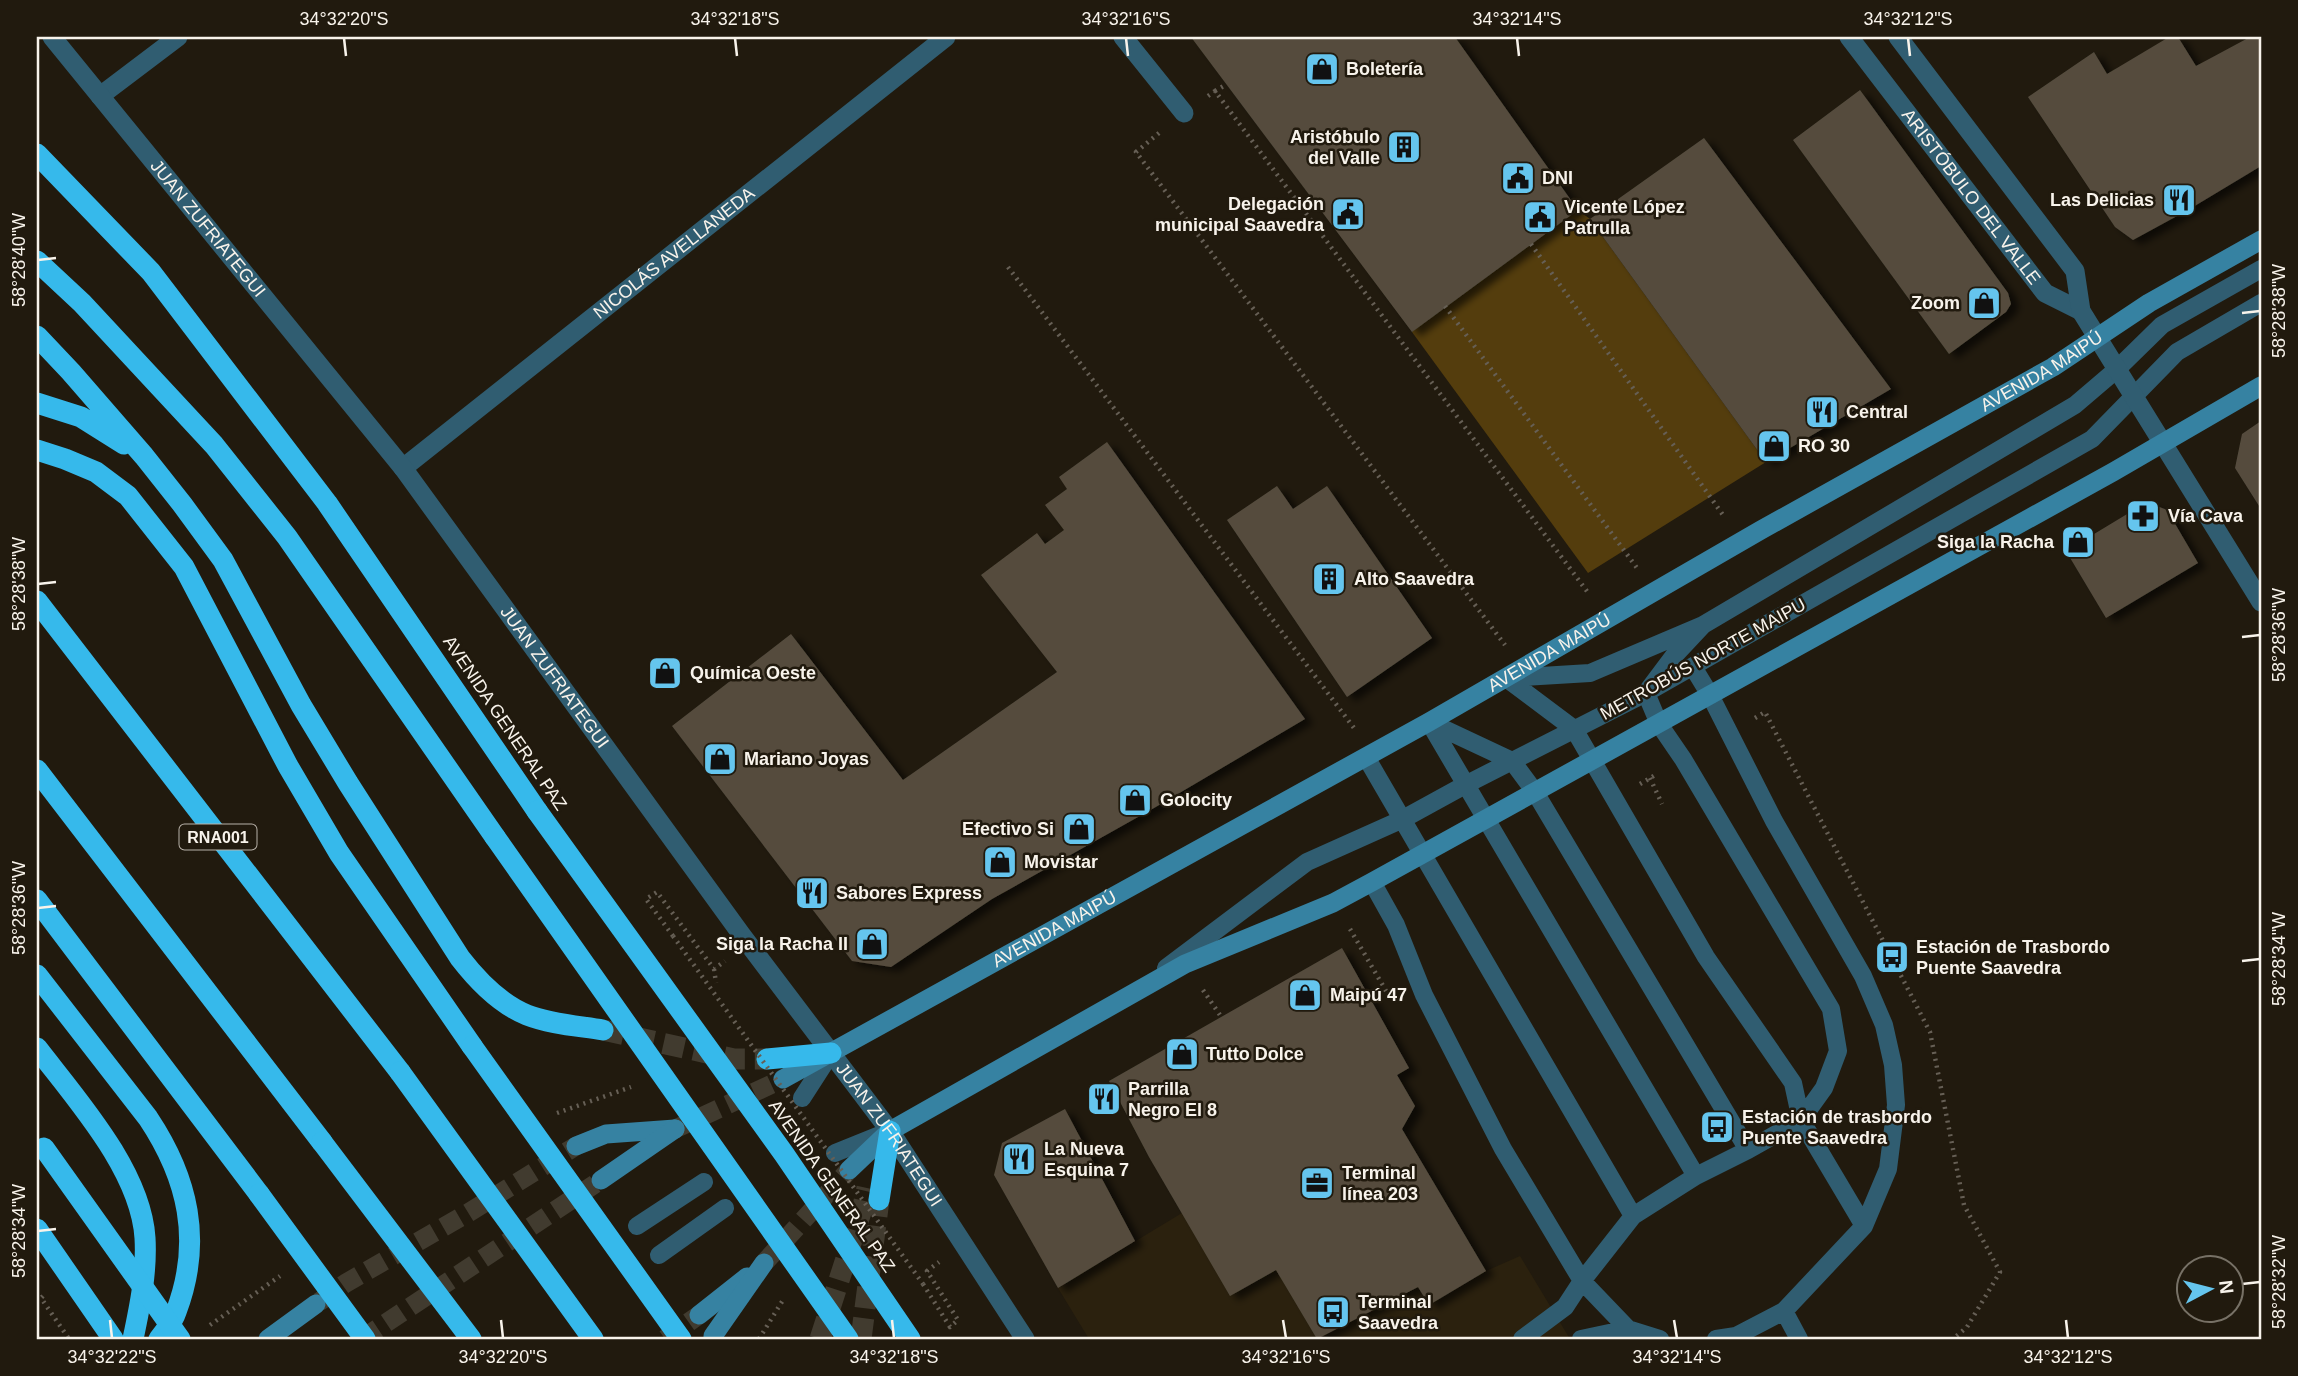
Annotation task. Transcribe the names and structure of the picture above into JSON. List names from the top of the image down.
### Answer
{
  "streets": {
    "highway": ["AVENIDA GENERAL PAZ", "RNA001"],
    "main road": ["AVENIDA MAIPÚ"],
    "street": ["ARISTÓBULO DEL VALLE", "JUAN ZUFRIATEGUI", "NICOLÁS AVELLANEDA"],
    "lane": ["METROBÚS NORTE MAIPU"]
  },
  "crossings": [
    ["JUAN ZUFRIATEGUI", "NICOLÁS AVELLANEDA"],
    ["JUAN ZUFRIATEGUI", "AVENIDA MAIPÚ"],
    ["AVENIDA MAIPÚ", "METROBÚS NORTE MAIPU"]
  ],
  "places": {
    "shop": [
      "Boletería",
      "Zoom",
      "RO 30",
      "Siga la Racha",
      "Química Oeste",
      "Mariano Joyas",
      "Golocity",
      "Efectivo Si",
      "Movistar",
      "Siga la Racha II",
      "Maipú 47",
      "Tutto Dolce"
    ],
    "building": ["Aristóbulo del Valle", "Alto Saavedra"],
    "public building": ["DNI", "Delegación municipal Saavedra", "Vicente López Patrulla"],
    "restaurant": [
      "Las Delicias",
      "Central",
      "Sabores Express",
      "Parrilla Negro El 8",
      "La Nueva Esquina 7"
    ],
    "pharmacy": ["Vía Cava"],
    "bus stop": ["Estación de Trasbordo Puente Saavedra", "Estación de trasbordo Puente Saavedra", "Terminal Saavedra"],
    "office": ["Terminal línea 203"]
  },
  "north": "right",
  "coordinates": [
    "34°32'20\"S",
    "34°32'18\"S",
    "34°32'16\"S",
    "34°32'14\"S",
    "34°32'12\"S",
    "58°28'40\"W",
    "58°28'38\"W",
    "58°28'36\"W",
    "58°28'34\"W",
    "58°28'32\"W",
    "34°32'22\"S"
  ]
}
